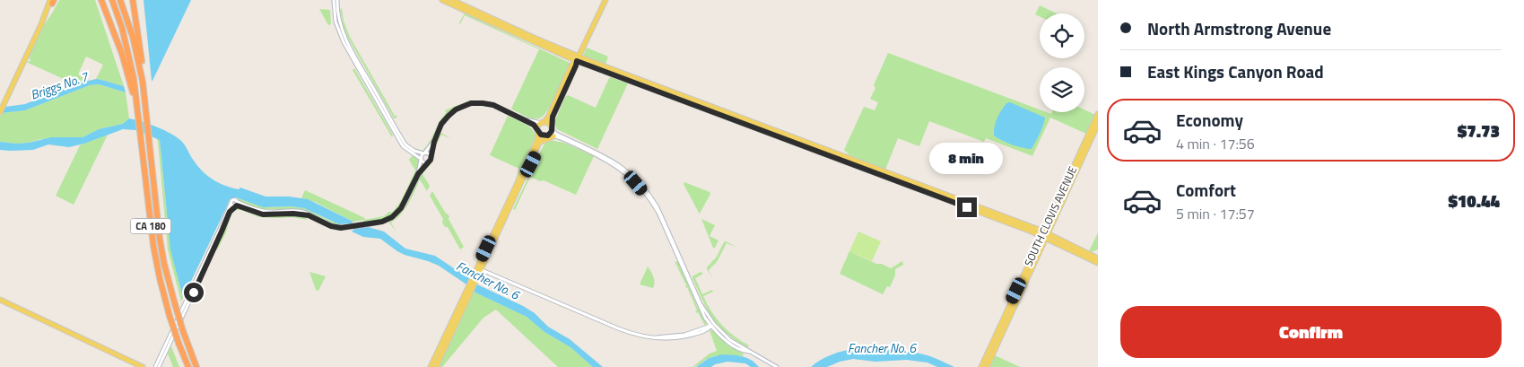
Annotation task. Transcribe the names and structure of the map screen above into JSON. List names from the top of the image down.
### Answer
{
  "streets": {
    "highway": ["CA 180"],
    "main road": ["SOUTH CLOVIS AVENUE"]
  },
  "water": ["Briggs No. 7", "Fancher No. 6"],
  "page": {
    "banner": ["North Armstrong Avenue", "East Kings Canyon Road"],
    "list": [
      {
        "name": "Economy",
        "note": "4 min · 17:56",
        "value": "$7.73"
      },
      {
        "name": "Comfort",
        "note": "5 min · 17:57",
        "value": "$10.44"
      }
    ],
    "bubble": "8 min",
    "buttons": "Confirm"
  }
}
